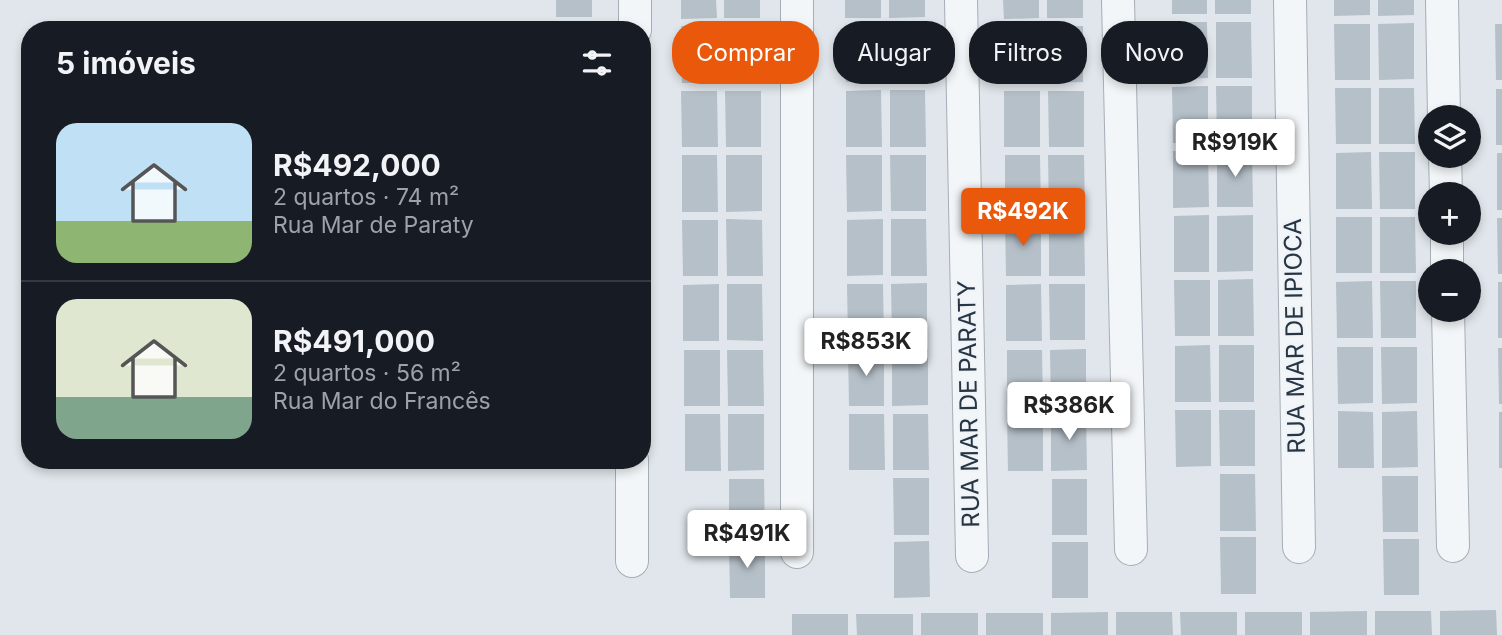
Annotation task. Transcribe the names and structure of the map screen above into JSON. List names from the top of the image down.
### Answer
{
  "streets": {
    "street": ["RUA MAR DE IPIOCA", "RUA MAR DE PARATY"]
  },
  "page": {
    "chip": [
      "Comprar",
      "Alugar",
      "Filtros",
      "Novo"
    ],
    "heading": "5 imóveis",
    "map_buttons": ["+", "−"],
    "list": [
      {
        "name": "R$492,000",
        "note": "2 quartos · 74 m² · Rua Mar de Paraty"
      },
      {
        "name": "R$491,000",
        "note": "2 quartos · 56 m² · Rua Mar do Francês"
      }
    ],
    "price": [
      "R$919K",
      "R$492K",
      "R$853K",
      "R$386K",
      "R$491K"
    ]
  }
}
